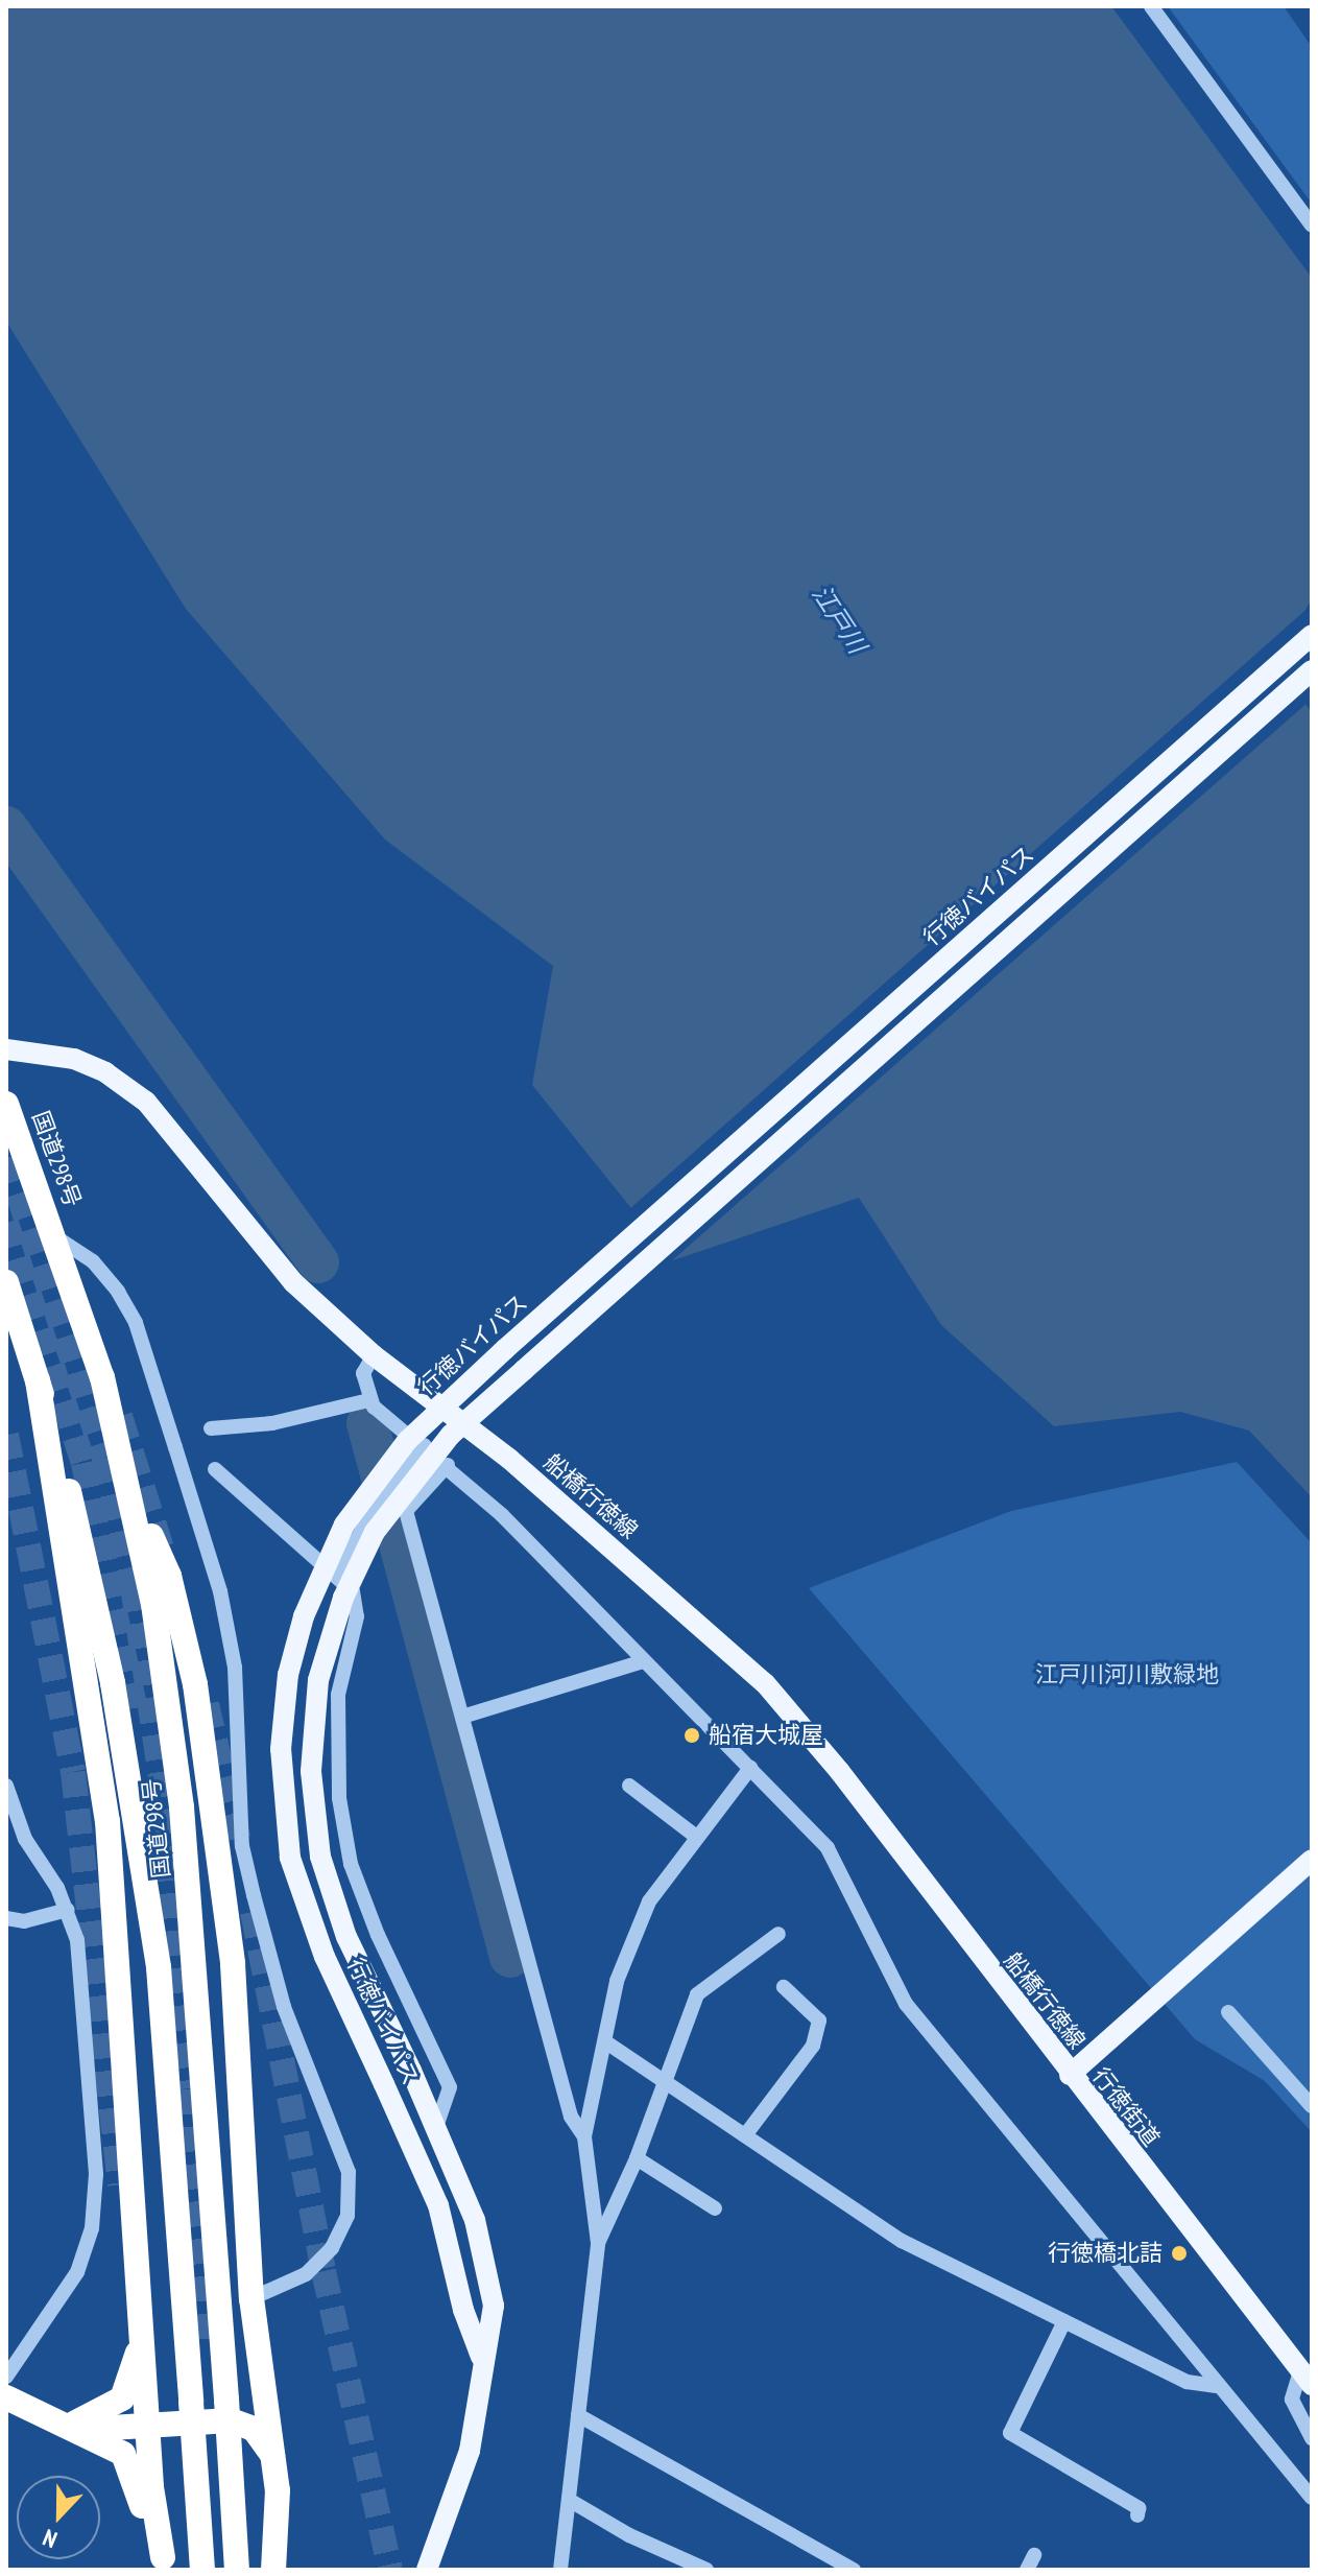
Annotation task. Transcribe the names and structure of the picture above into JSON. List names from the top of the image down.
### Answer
{
  "streets": {
    "highway": ["国道298号"],
    "main road": ["行徳バイパス", "船橋行徳線", "行徳街道"]
  },
  "crossings": [
    ["船橋行徳線", "行徳街道"]
  ],
  "water": ["江戸川"],
  "parks": ["江戸川河川敷緑地"],
  "places": ["船宿大城屋", "行徳橋北詰"],
  "north": "bottom"
}
